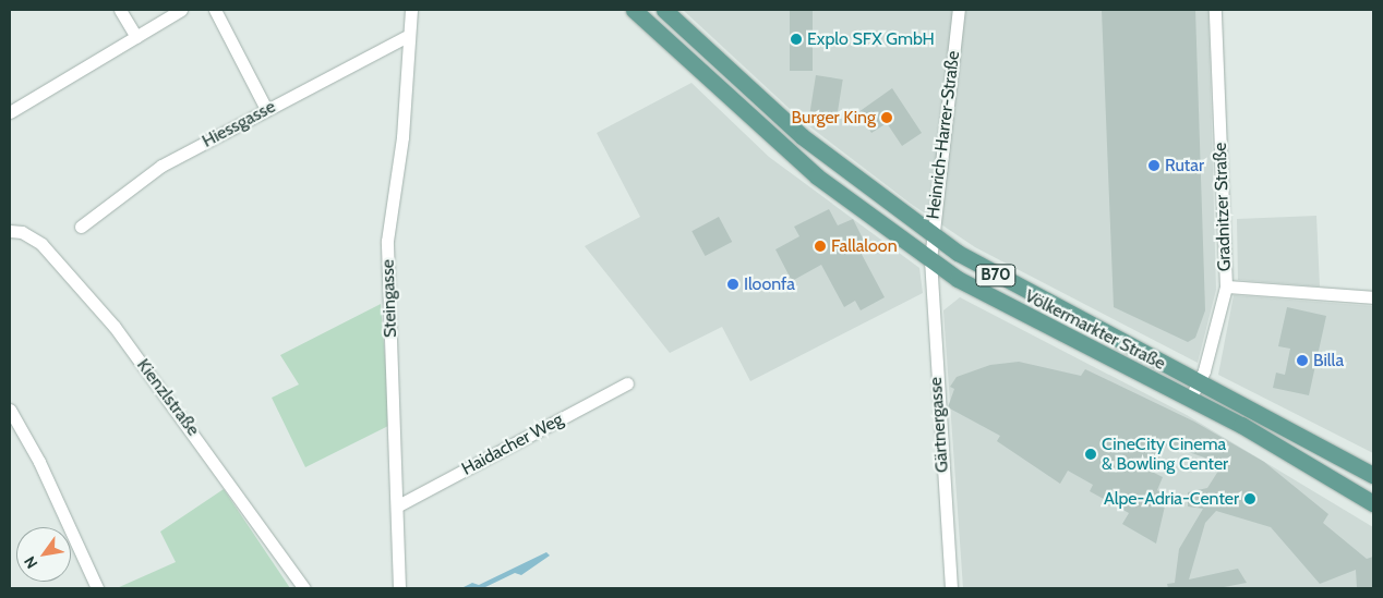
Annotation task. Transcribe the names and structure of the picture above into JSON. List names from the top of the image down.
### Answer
{
  "streets": {
    "main road": ["B70", "Völkermarkter Straße"],
    "street": [
      "Hiessgasse",
      "Heinrich-Harrer-Straße",
      "Gradnitzer Straße",
      "Steingasse",
      "Kienzlstraße",
      "Gärtnergasse",
      "Haidacher Weg"
    ]
  },
  "crossings": [
    ["Hiessgasse", "Steingasse"],
    ["Heinrich-Harrer-Straße", "Völkermarkter Straße"],
    ["Heinrich-Harrer-Straße", "Gärtnergasse"],
    ["Gradnitzer Straße", "Völkermarkter Straße"],
    ["Steingasse", "Haidacher Weg"],
    ["Völkermarkter Straße", "Gärtnergasse"]
  ],
  "places": [
    "Explo SFX GmbH",
    "Burger King",
    "Rutar",
    "Fallaloon",
    "Iloonfa",
    "Billa",
    "CineCity Cinema & Bowling Center",
    "Alpe-Adria-Center"
  ],
  "north": "bottom left"
}
